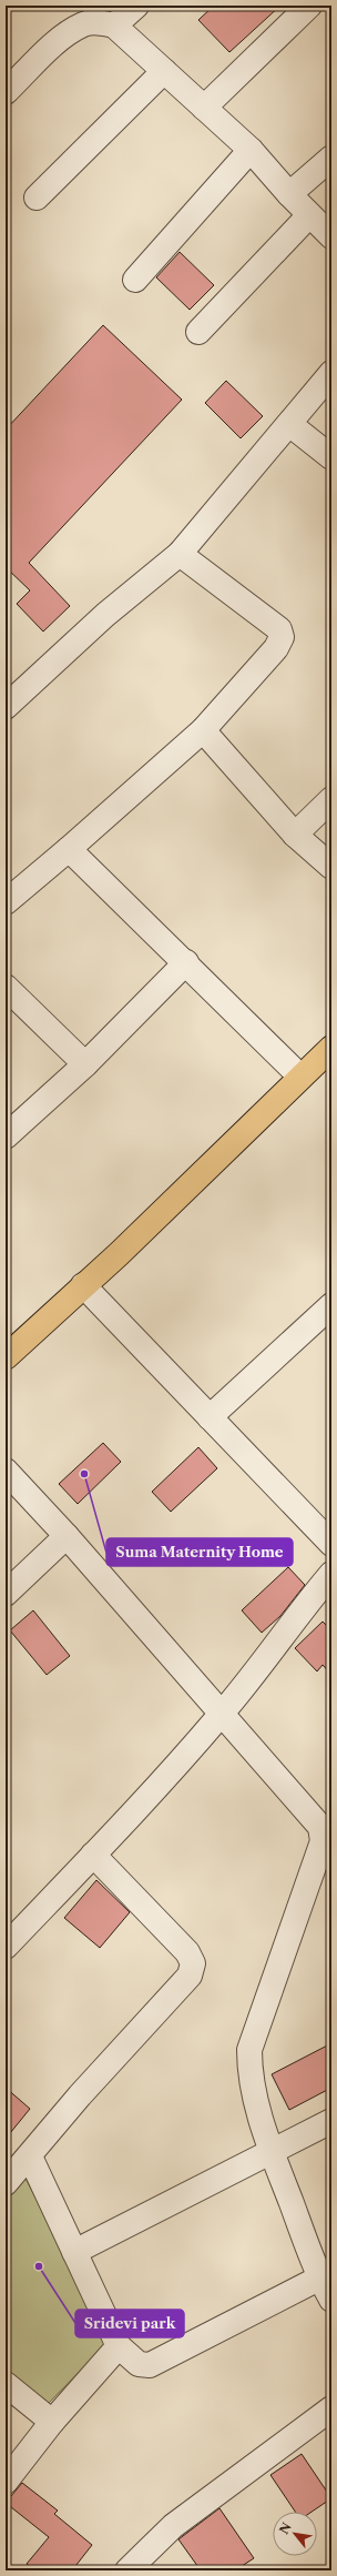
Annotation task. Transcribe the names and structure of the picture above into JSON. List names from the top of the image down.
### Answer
{
  "places": ["Suma Maternity Home", "Sridevi park"],
  "north": "top left"
}
